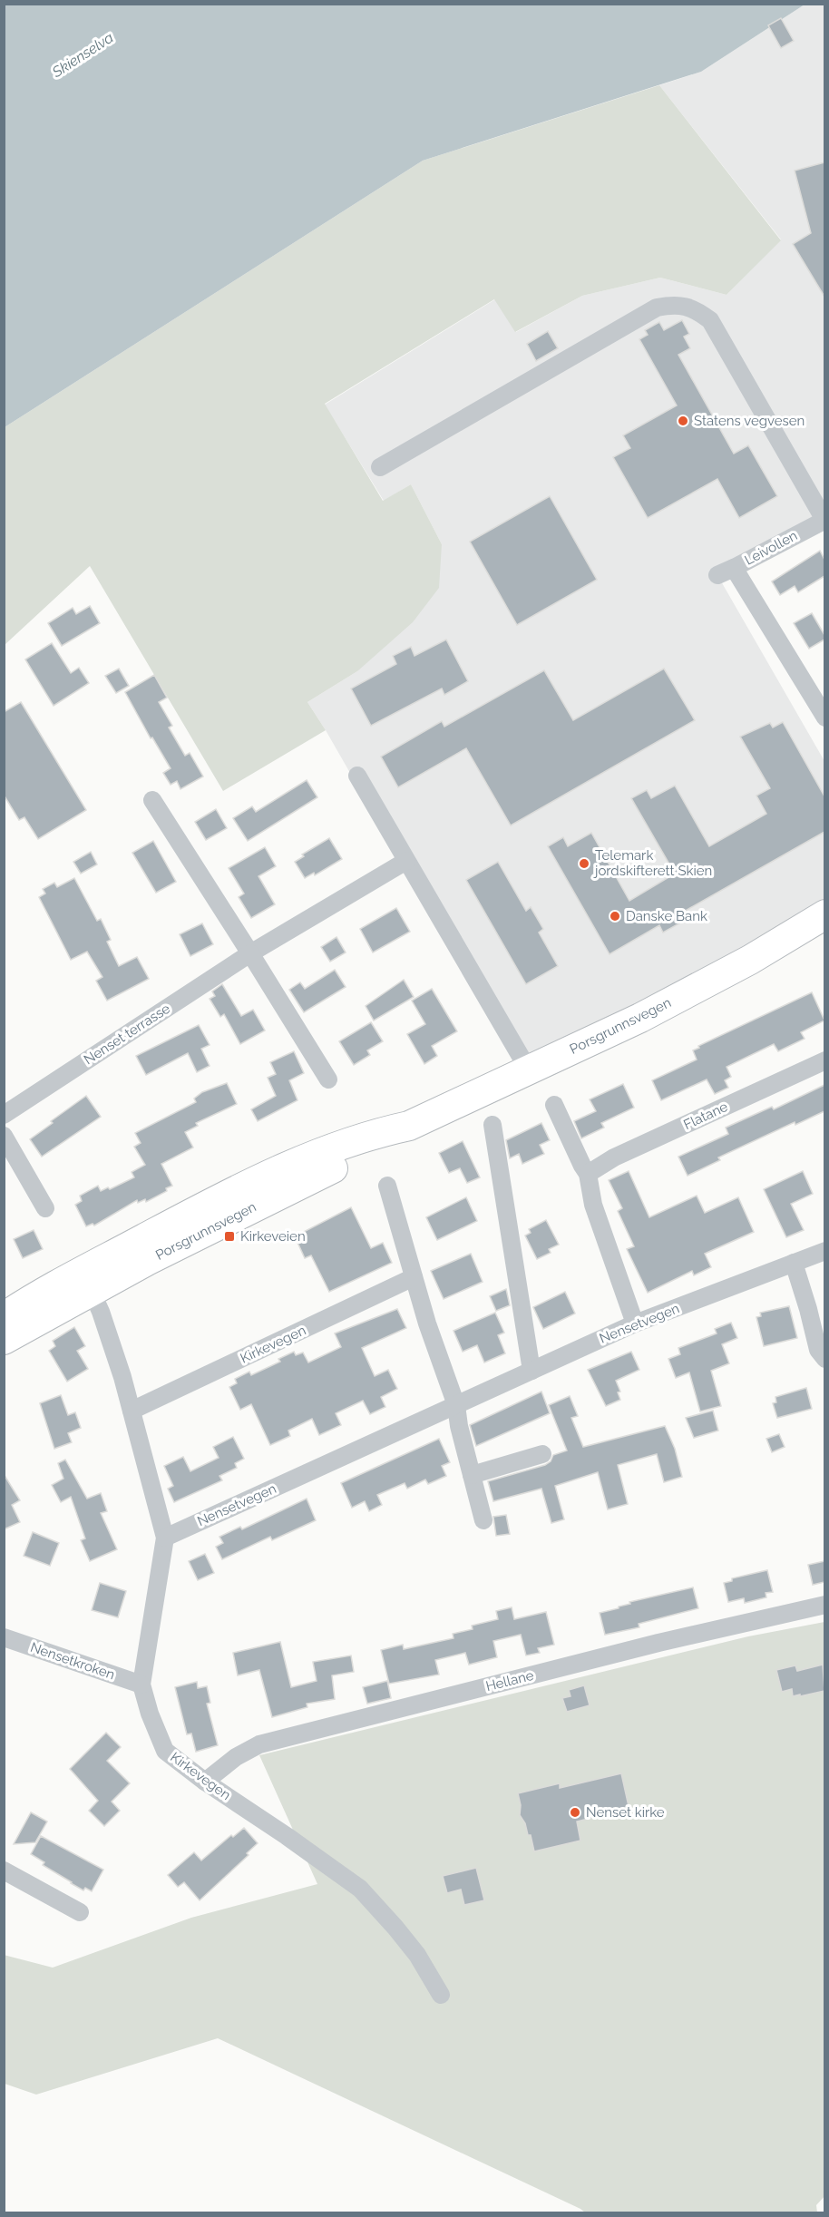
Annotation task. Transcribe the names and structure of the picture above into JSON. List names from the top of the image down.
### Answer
{
  "streets": {
    "highway": ["Porsgrunnsvegen"],
    "street": [
      "Leivollen",
      "Nenset terrasse",
      "Flatane",
      "Nensetvegen",
      "Kirkevegen",
      "Nensetkroken",
      "Hellane"
    ]
  },
  "crossings": [
    ["Porsgrunnsvegen", "Kirkevegen"],
    ["Nensetvegen", "Kirkevegen"],
    ["Kirkevegen", "Nensetkroken"],
    ["Kirkevegen", "Hellane"]
  ],
  "water": ["Skienselva"],
  "places": {
    "other": [
      "Statens vegvesen",
      "Telemark jordskifterett Skien",
      "Danske Bank",
      "Nenset kirke"
    ],
    "transit": ["Kirkeveien"]
  }
}
